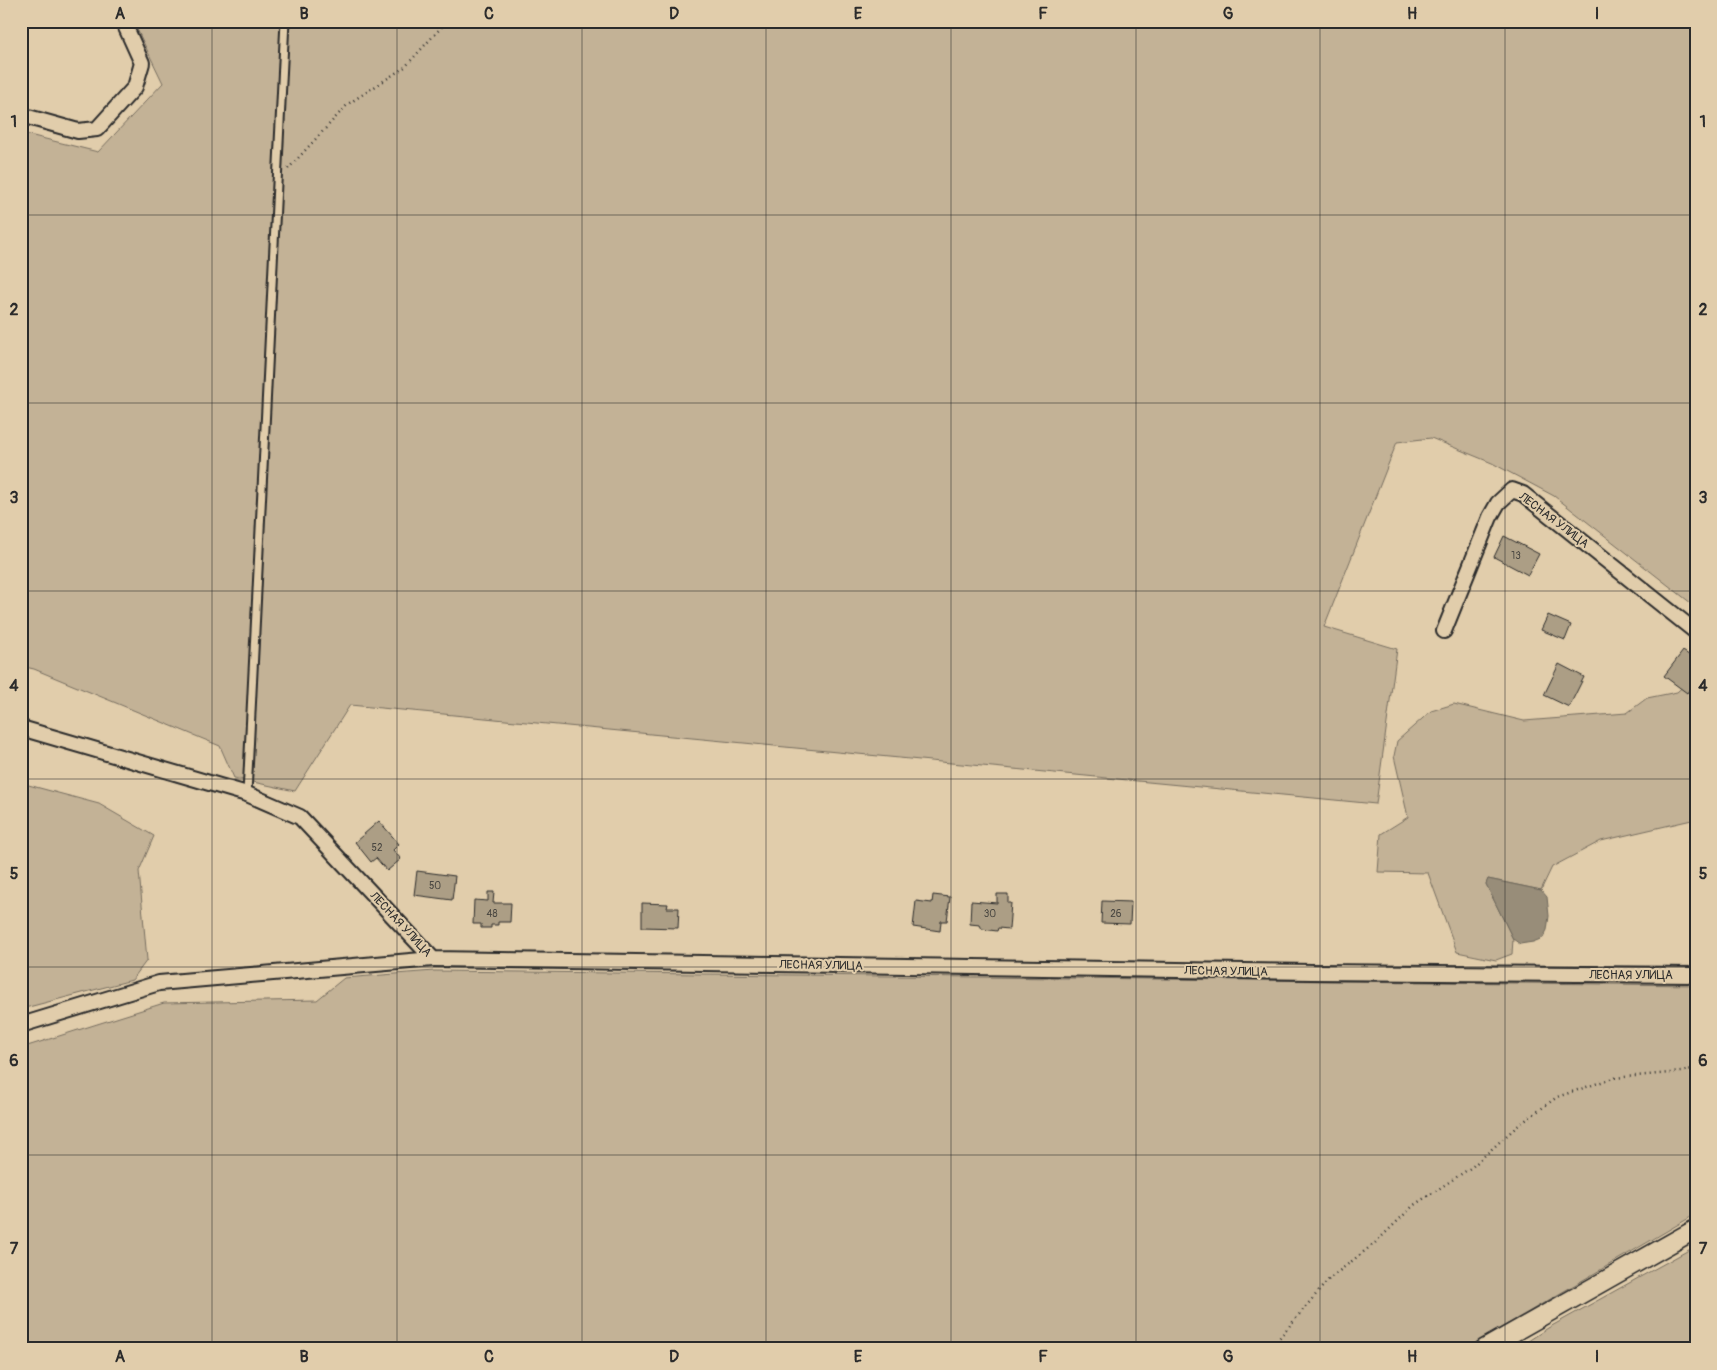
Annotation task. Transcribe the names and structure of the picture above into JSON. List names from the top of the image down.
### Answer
{
  "streets": {
    "street": ["ЛЕСНАЯ УЛИЦА"]
  },
  "house_numbers": [
    "13",
    "52",
    "50",
    "48",
    "30",
    "26"
  ],
  "grid": {
    "columns": [
      "A",
      "B",
      "C",
      "D",
      "E",
      "F",
      "G",
      "H",
      "I"
    ],
    "rows": [
      "1",
      "2",
      "3",
      "4",
      "5",
      "6",
      "7"
    ]
  }
}
